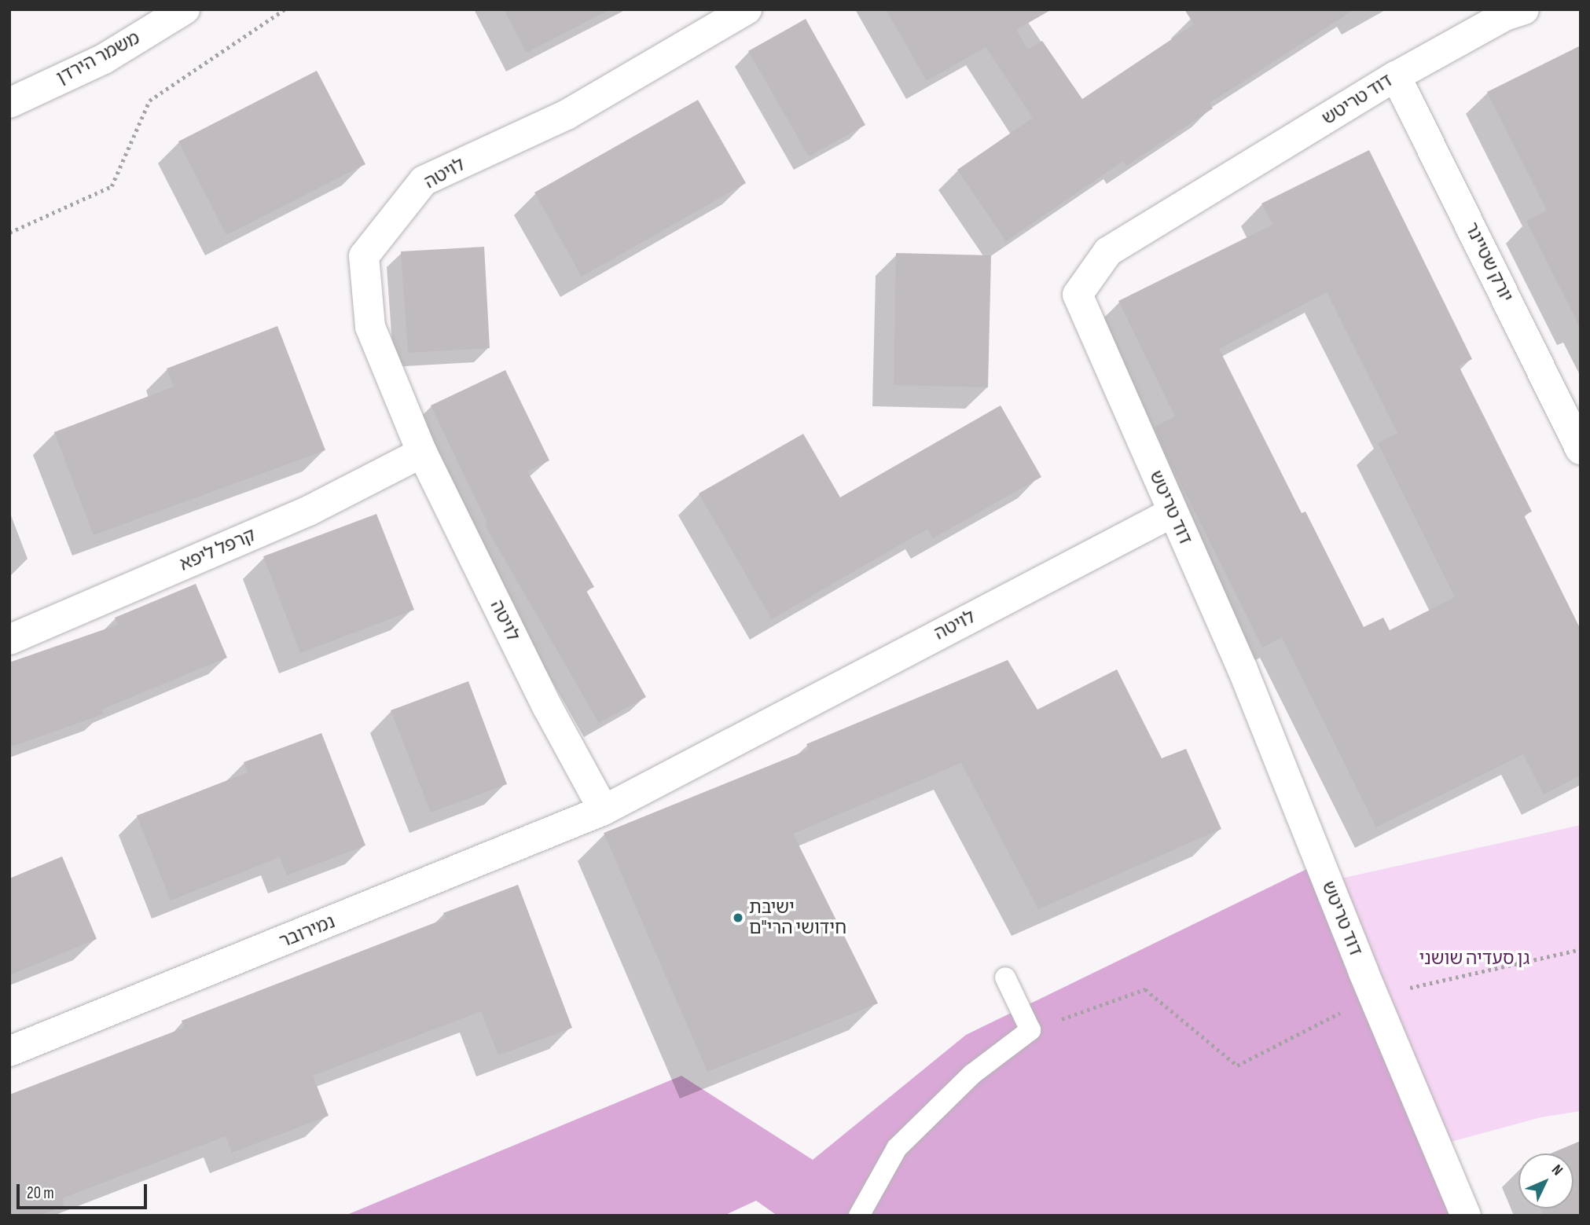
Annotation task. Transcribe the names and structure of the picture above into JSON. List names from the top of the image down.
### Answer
{
  "streets": {
    "street": [
      "משמר הירדן",
      "דוד טריטש",
      "לויטה",
      "יורק שטיינר",
      "קרפל ליפא",
      "נמירובר"
    ]
  },
  "crossings": [
    ["דוד טריטש", "לויטה"],
    ["דוד טריטש", "יורק שטיינר"],
    ["לויטה", "קרפל ליפא"],
    ["לויטה", "נמירובר"]
  ],
  "parks": ["גן סעדיה שושני"],
  "places": ["ישיבת חידושי הרי\"ם"],
  "scale_bar": "20 m",
  "north": "top right"
}
